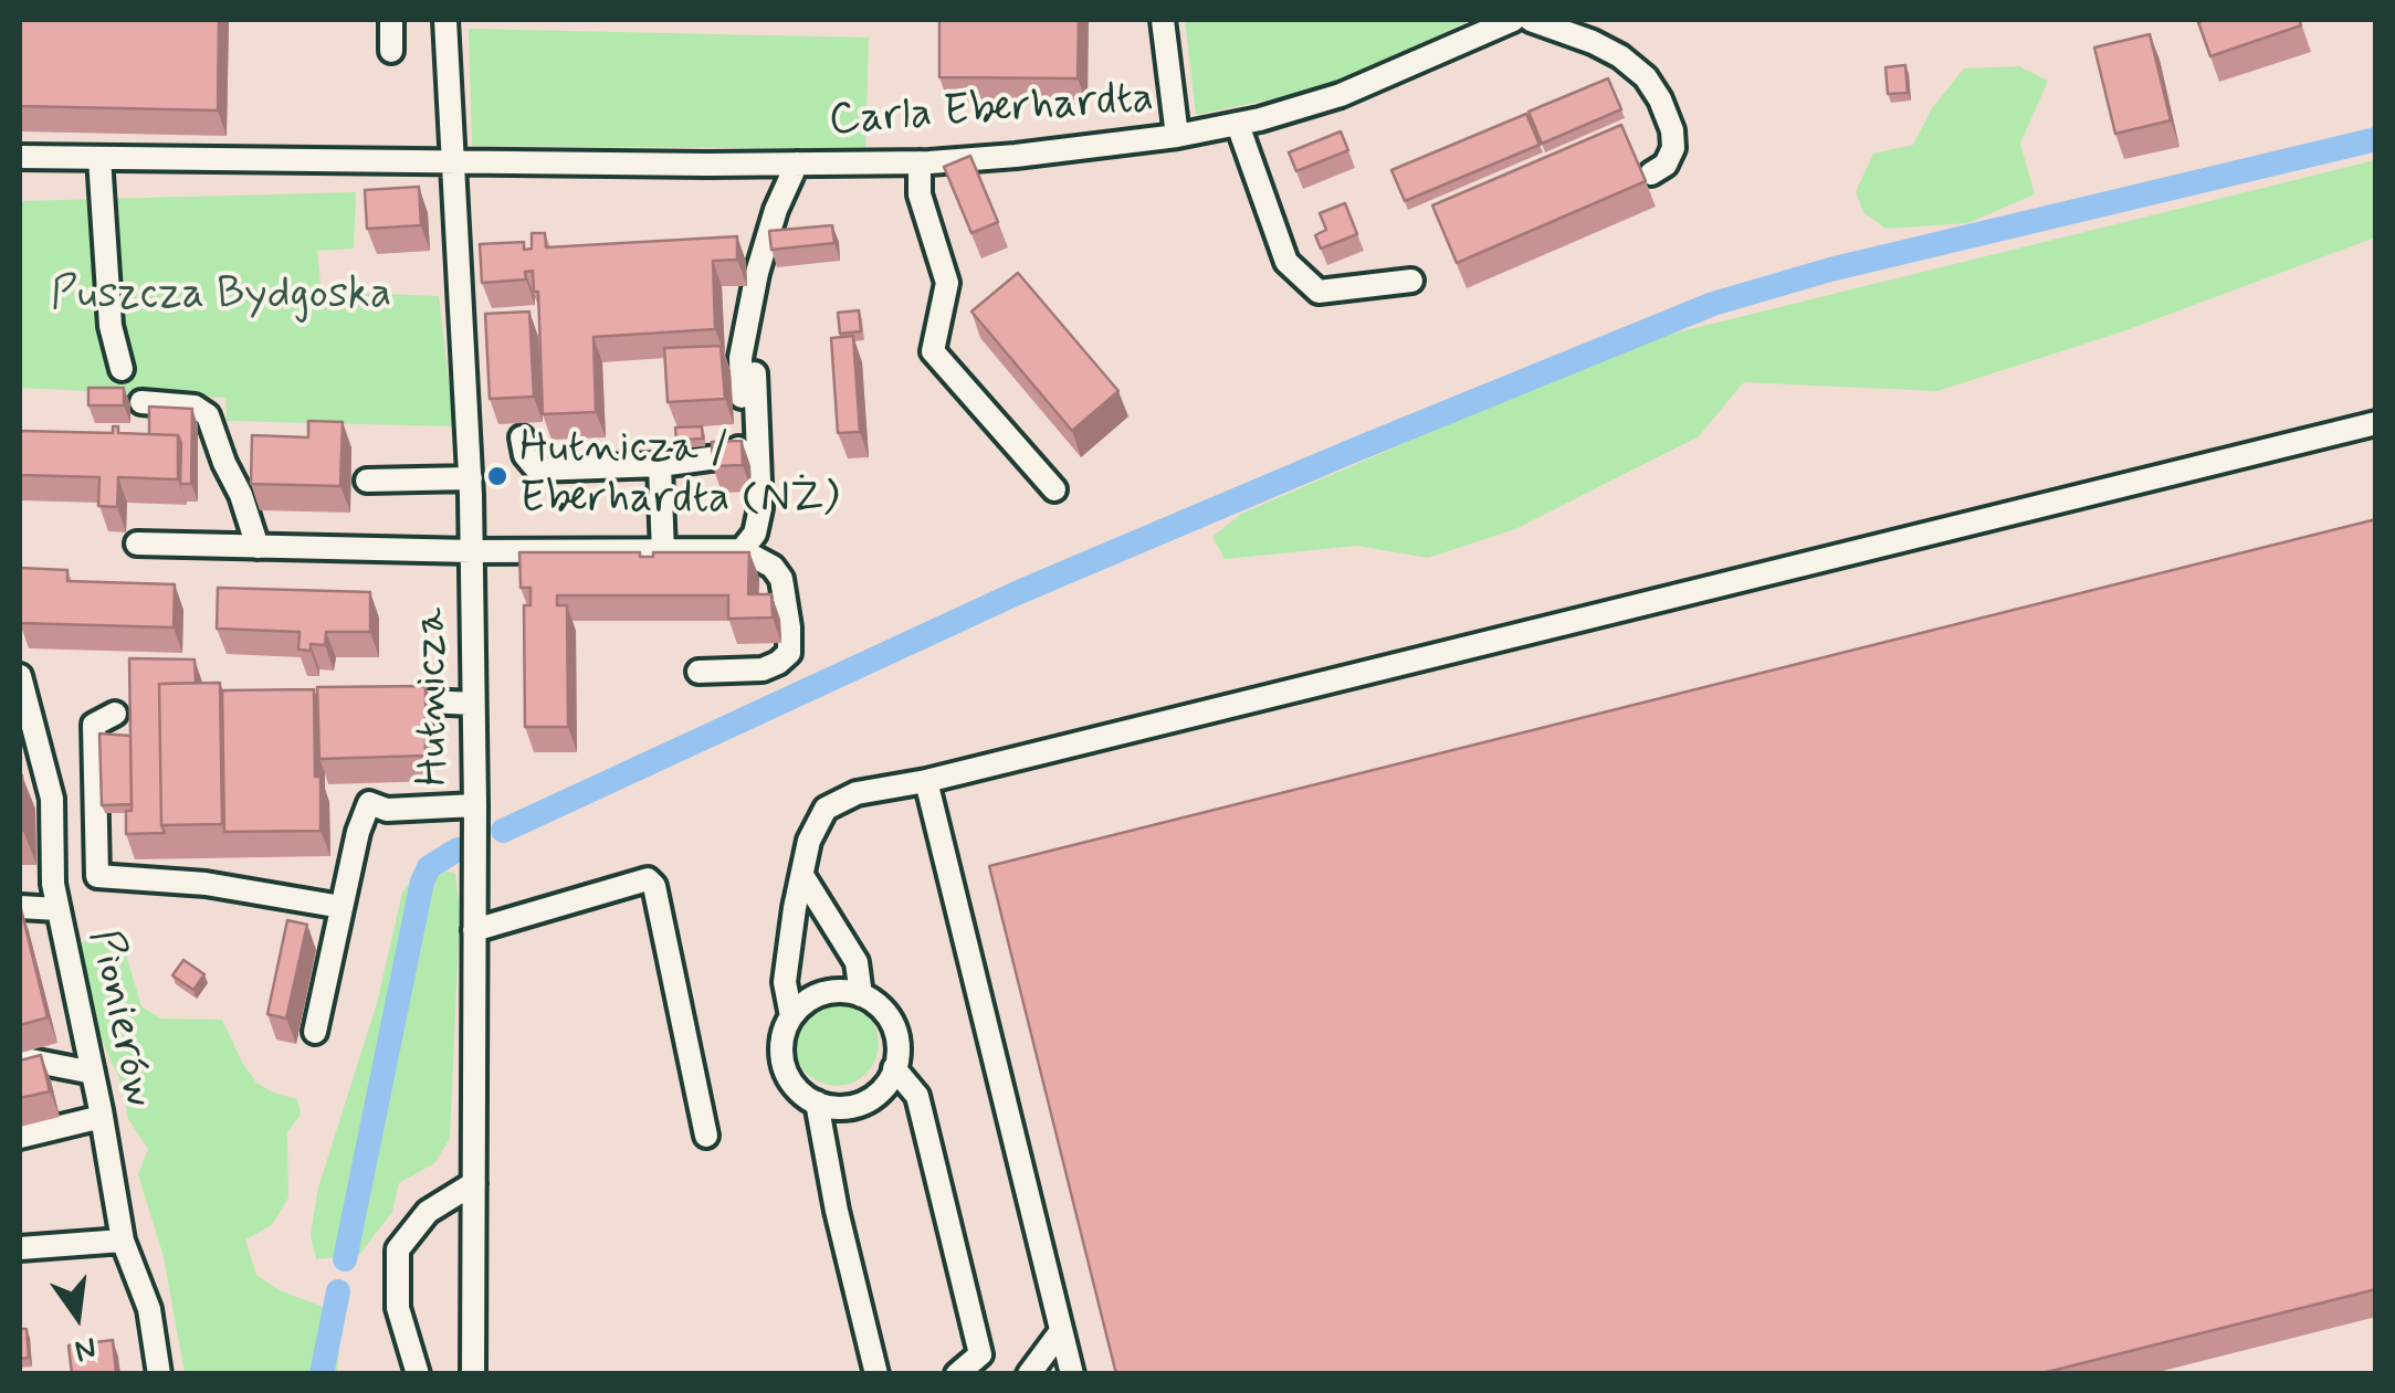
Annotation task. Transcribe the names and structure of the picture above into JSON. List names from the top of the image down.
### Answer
{
  "streets": {
    "street": ["Carla Eberhardta", "Hutnicza", "Pionierów"]
  },
  "crossings": [
    ["Carla Eberhardta", "Hutnicza"]
  ],
  "parks": ["Puszcza Bydgoska"],
  "places": ["Hutnicza / Eberhardta (NŻ)"],
  "north": "bottom"
}
